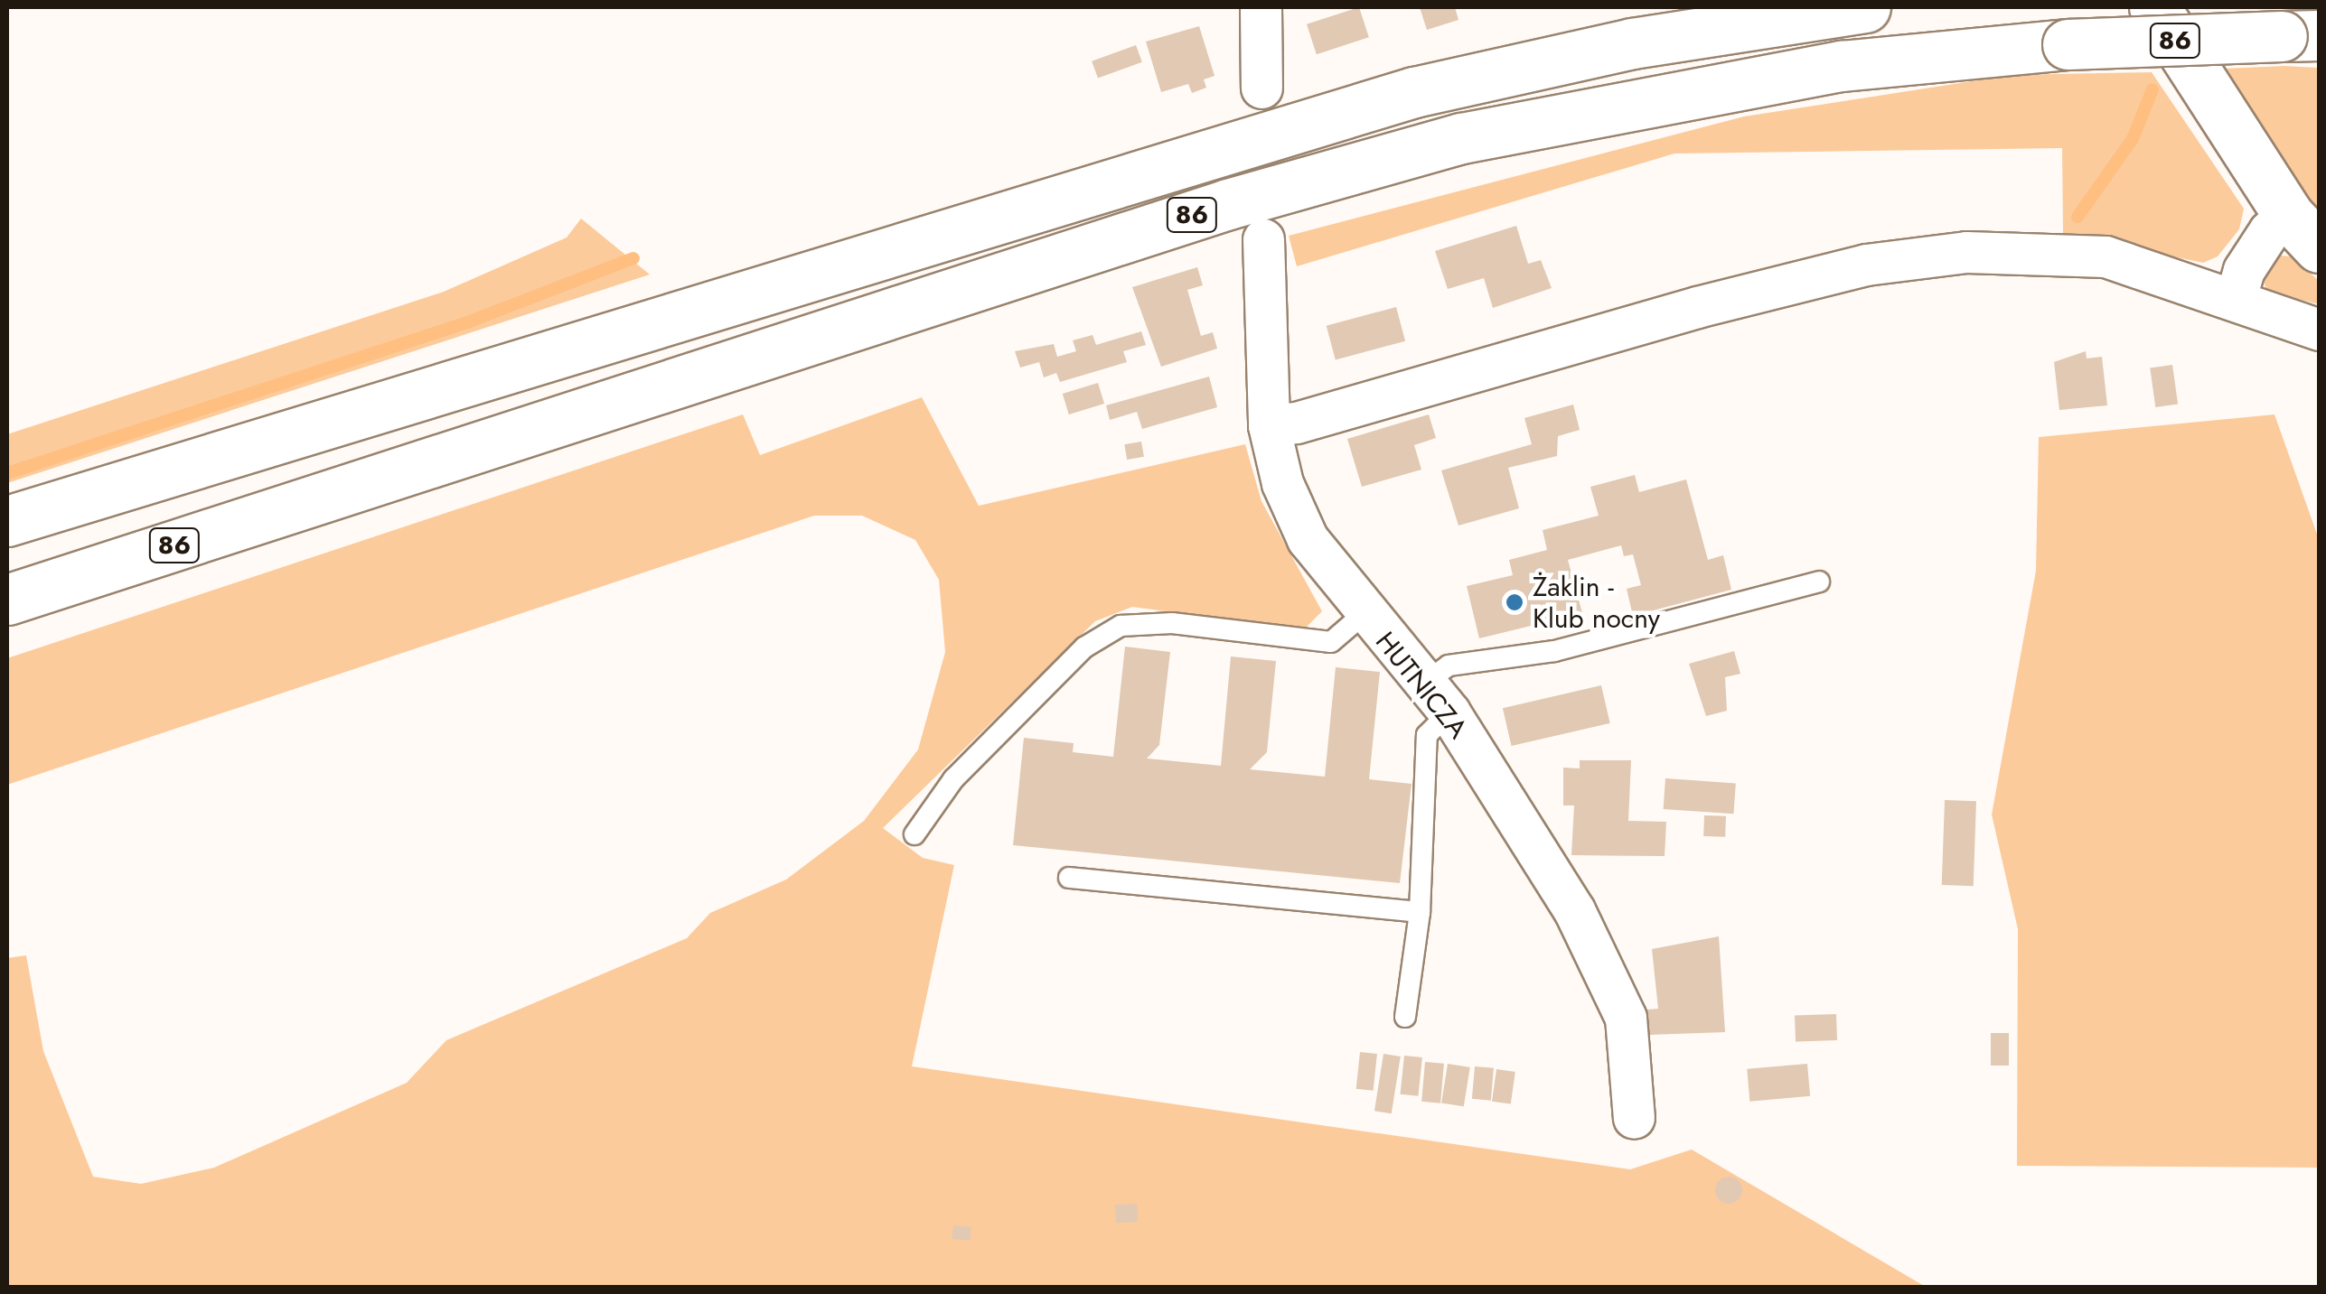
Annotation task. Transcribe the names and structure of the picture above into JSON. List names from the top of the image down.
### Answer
{
  "streets": {
    "main road": ["86"],
    "street": ["HUTNICZA"]
  },
  "places": ["Żaklin - Klub nocny"]
}
